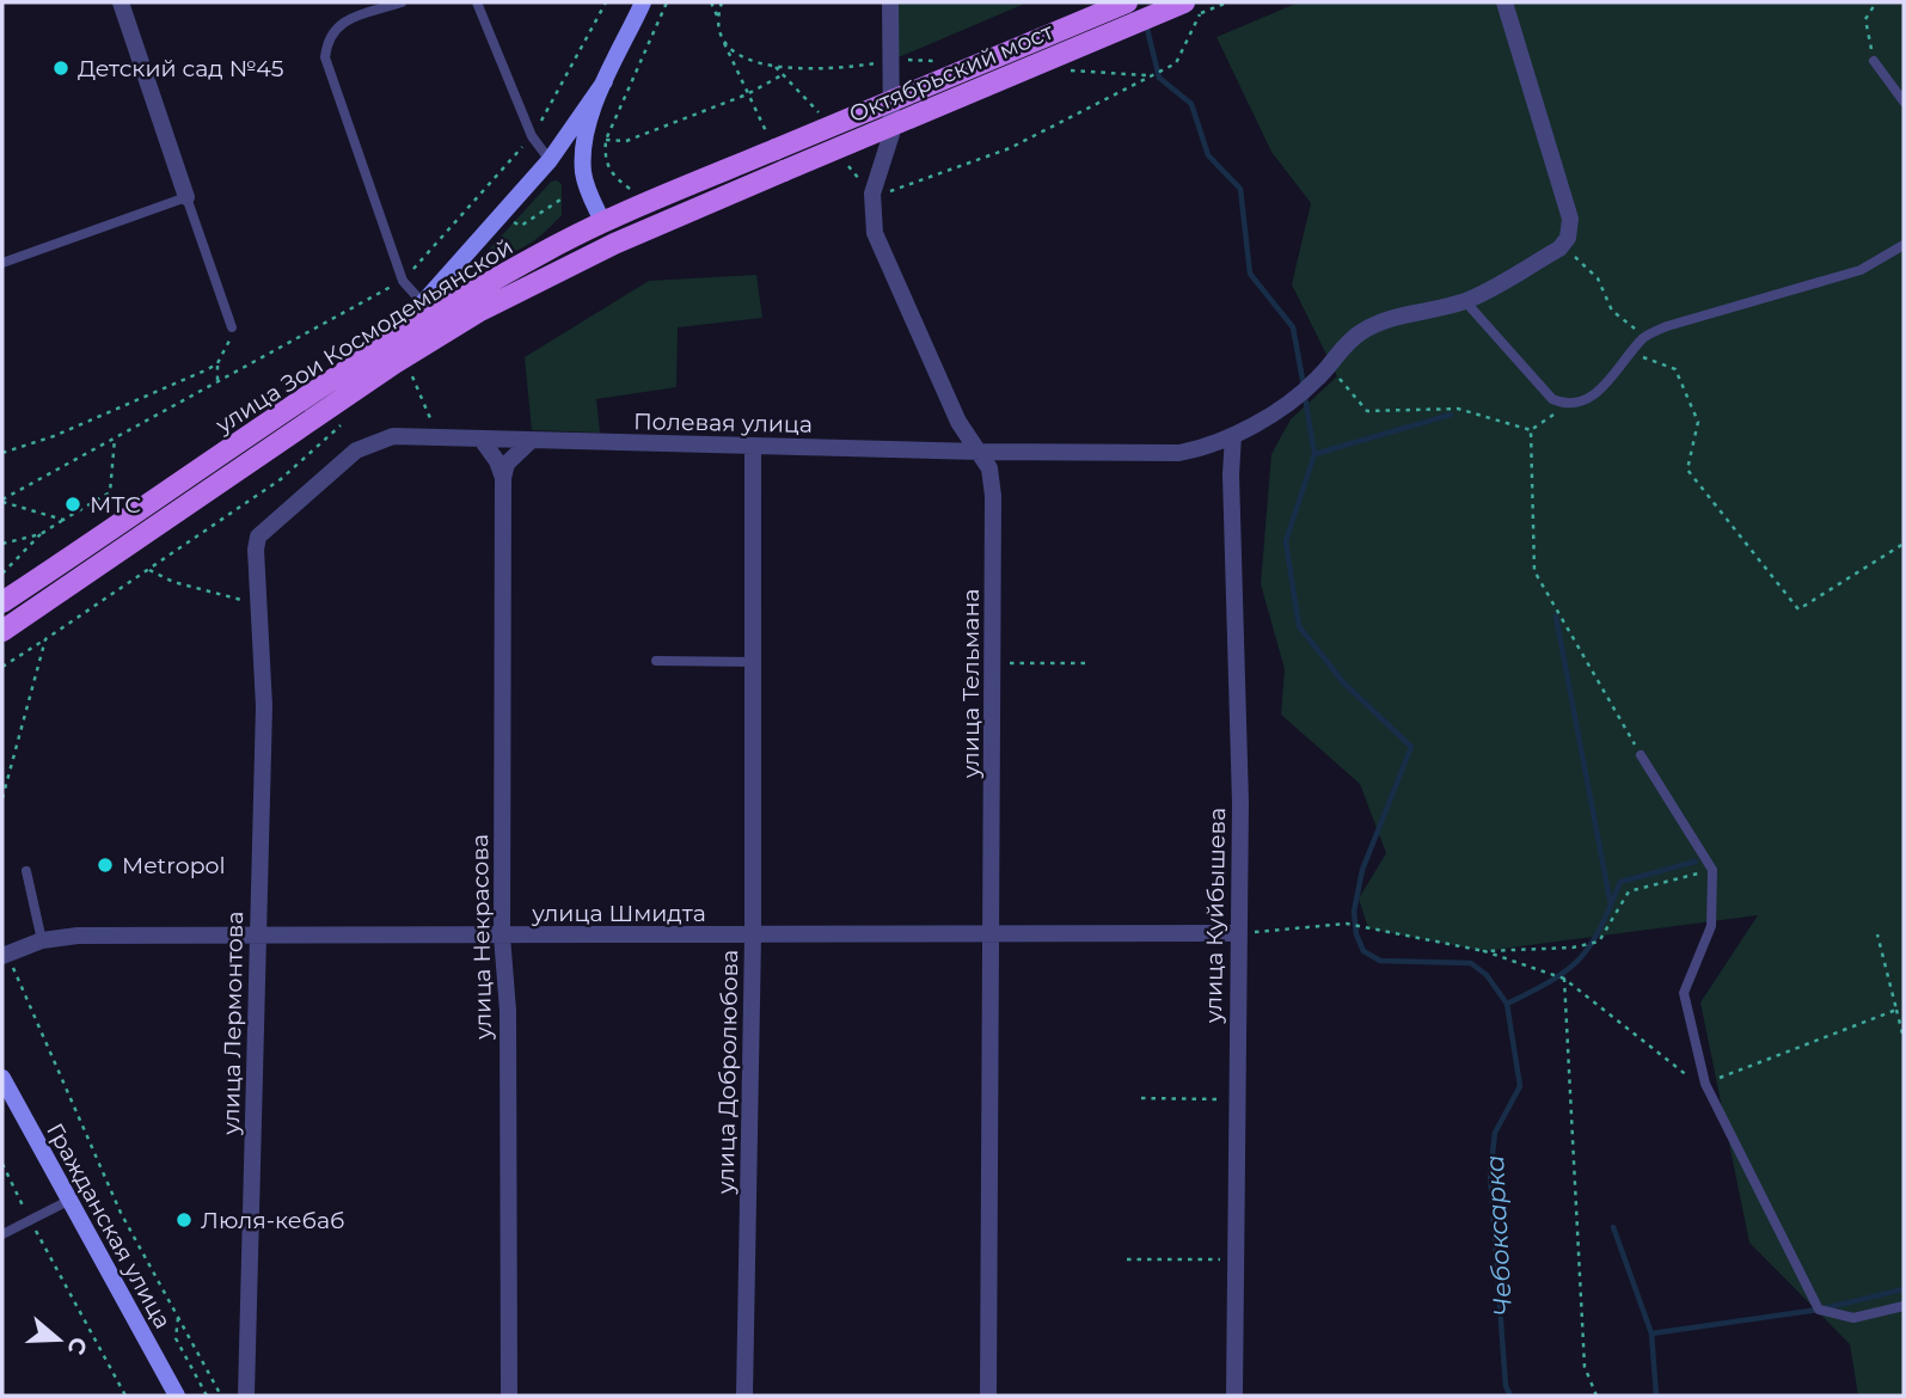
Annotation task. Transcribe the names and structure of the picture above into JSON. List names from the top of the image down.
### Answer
{
  "streets": {
    "main road": ["Октябрьский мост", "улица Зои Космодемьянской", "Гражданская улица"],
    "street": [
      "Полевая улица",
      "улица Тельмана",
      "улица Шмидта",
      "улица Куйбышева",
      "улица Некрасова",
      "улица Лермонтова",
      "улица Добролюбова"
    ]
  },
  "crossings": [
    ["Октябрьский мост", "улица Зои Космодемьянской"],
    ["Полевая улица", "улица Тельмана"],
    ["Полевая улица", "улица Куйбышева"],
    ["Полевая улица", "улица Некрасова"],
    ["Полевая улица", "улица Лермонтова"],
    ["Полевая улица", "улица Добролюбова"],
    ["улица Тельмана", "улица Шмидта"],
    ["улица Шмидта", "улица Куйбышева"],
    ["улица Шмидта", "улица Некрасова"],
    ["улица Шмидта", "улица Лермонтова"],
    ["улица Шмидта", "улица Добролюбова"]
  ],
  "water": ["Чебоксарка"],
  "places": [
    "Детский сад №45",
    "МТС",
    "Metropol",
    "Люля-кебаб"
  ],
  "north": "right"
}
